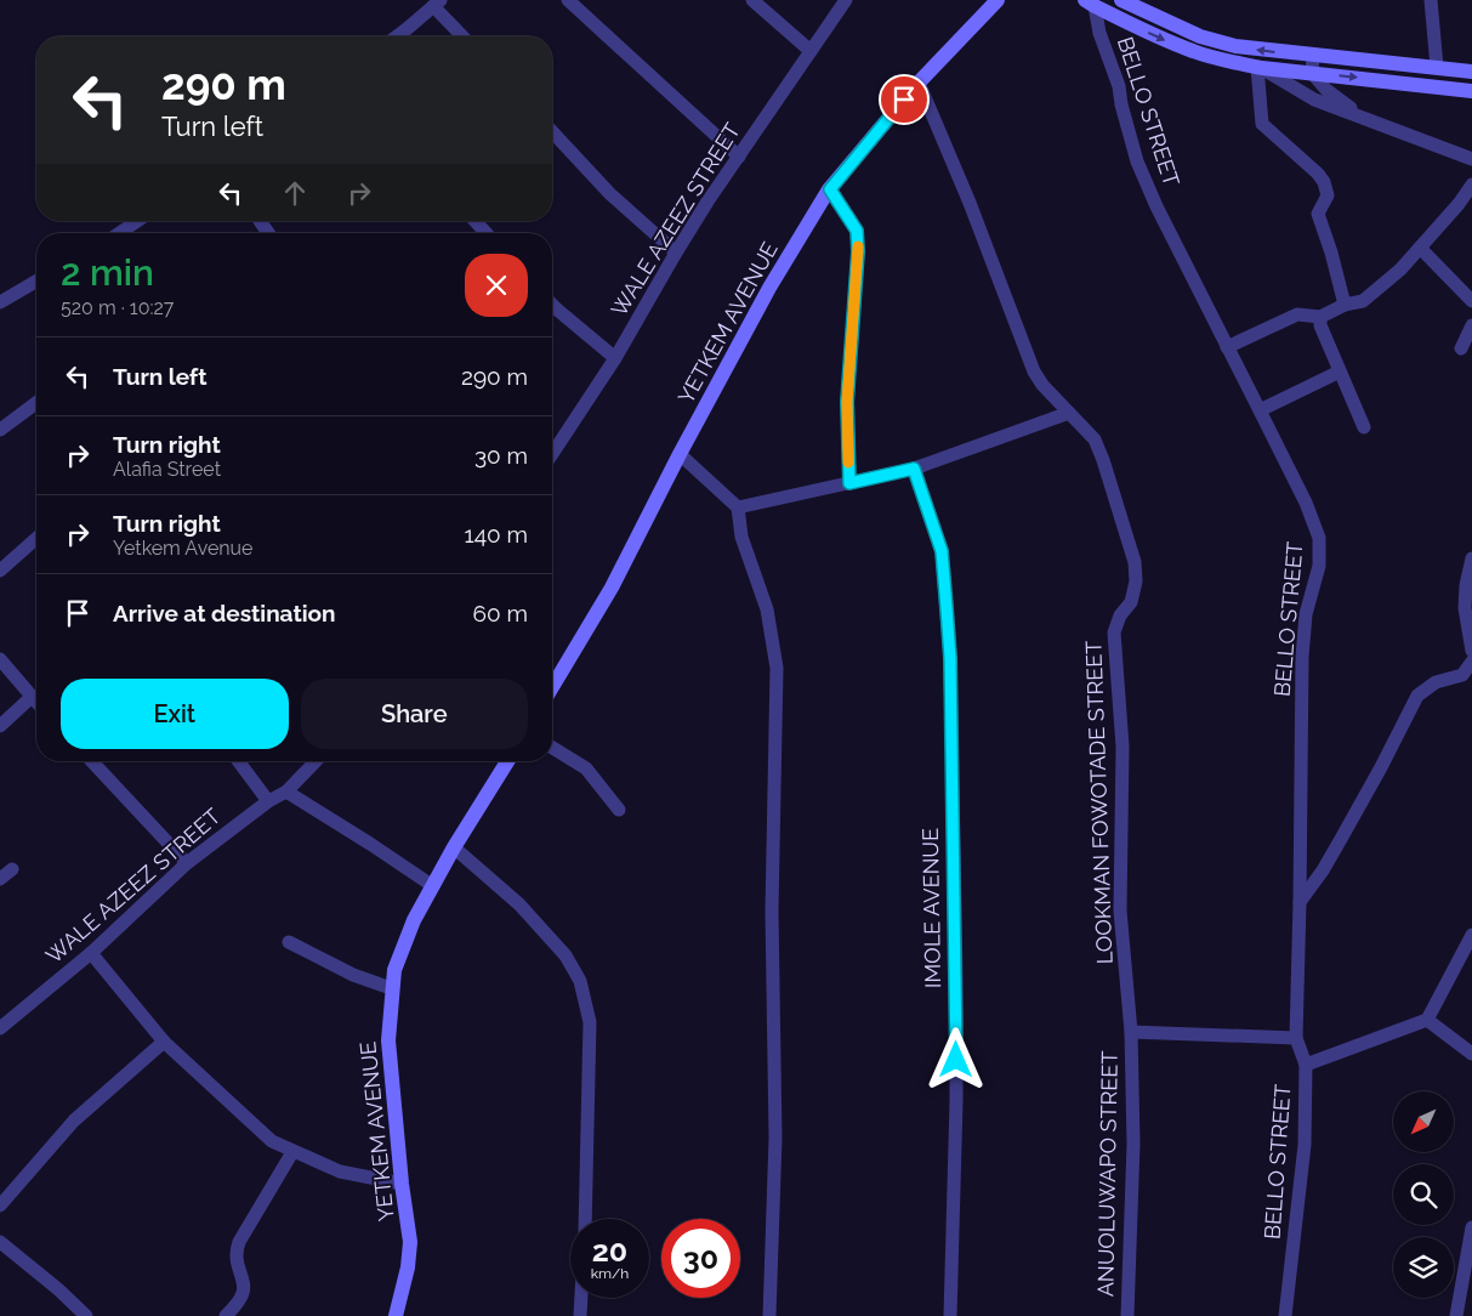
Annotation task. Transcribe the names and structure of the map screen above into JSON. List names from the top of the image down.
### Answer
{
  "streets": {
    "street": [
      "BELLO STREET",
      "WALE AZEEZ STREET",
      "YETKEM AVENUE",
      "LOOKMAN FOWOTADE STREET",
      "IMOLE AVENUE",
      "ANUOLUWAPO STREET"
    ]
  },
  "crossings": [
    ["YETKEM AVENUE", "LOOKMAN FOWOTADE STREET"],
    ["LOOKMAN FOWOTADE STREET", "ANUOLUWAPO STREET"]
  ],
  "north": "bottom left",
  "page": {
    "turn": ["290 m", "Turn left"],
    "heading": ["2 min", "520 m · 10:27"],
    "list": [
      {
        "name": "Turn left",
        "value": "290 m"
      },
      {
        "name": "Turn right",
        "note": "Alafia Street",
        "value": "30 m"
      },
      {
        "name": "Turn right",
        "note": "Yetkem Avenue",
        "value": "140 m"
      },
      {
        "name": "Arrive at destination",
        "value": "60 m"
      }
    ],
    "buttons": ["Exit", "Share"],
    "speed": "20 km/h",
    "limit": "30"
  }
}
